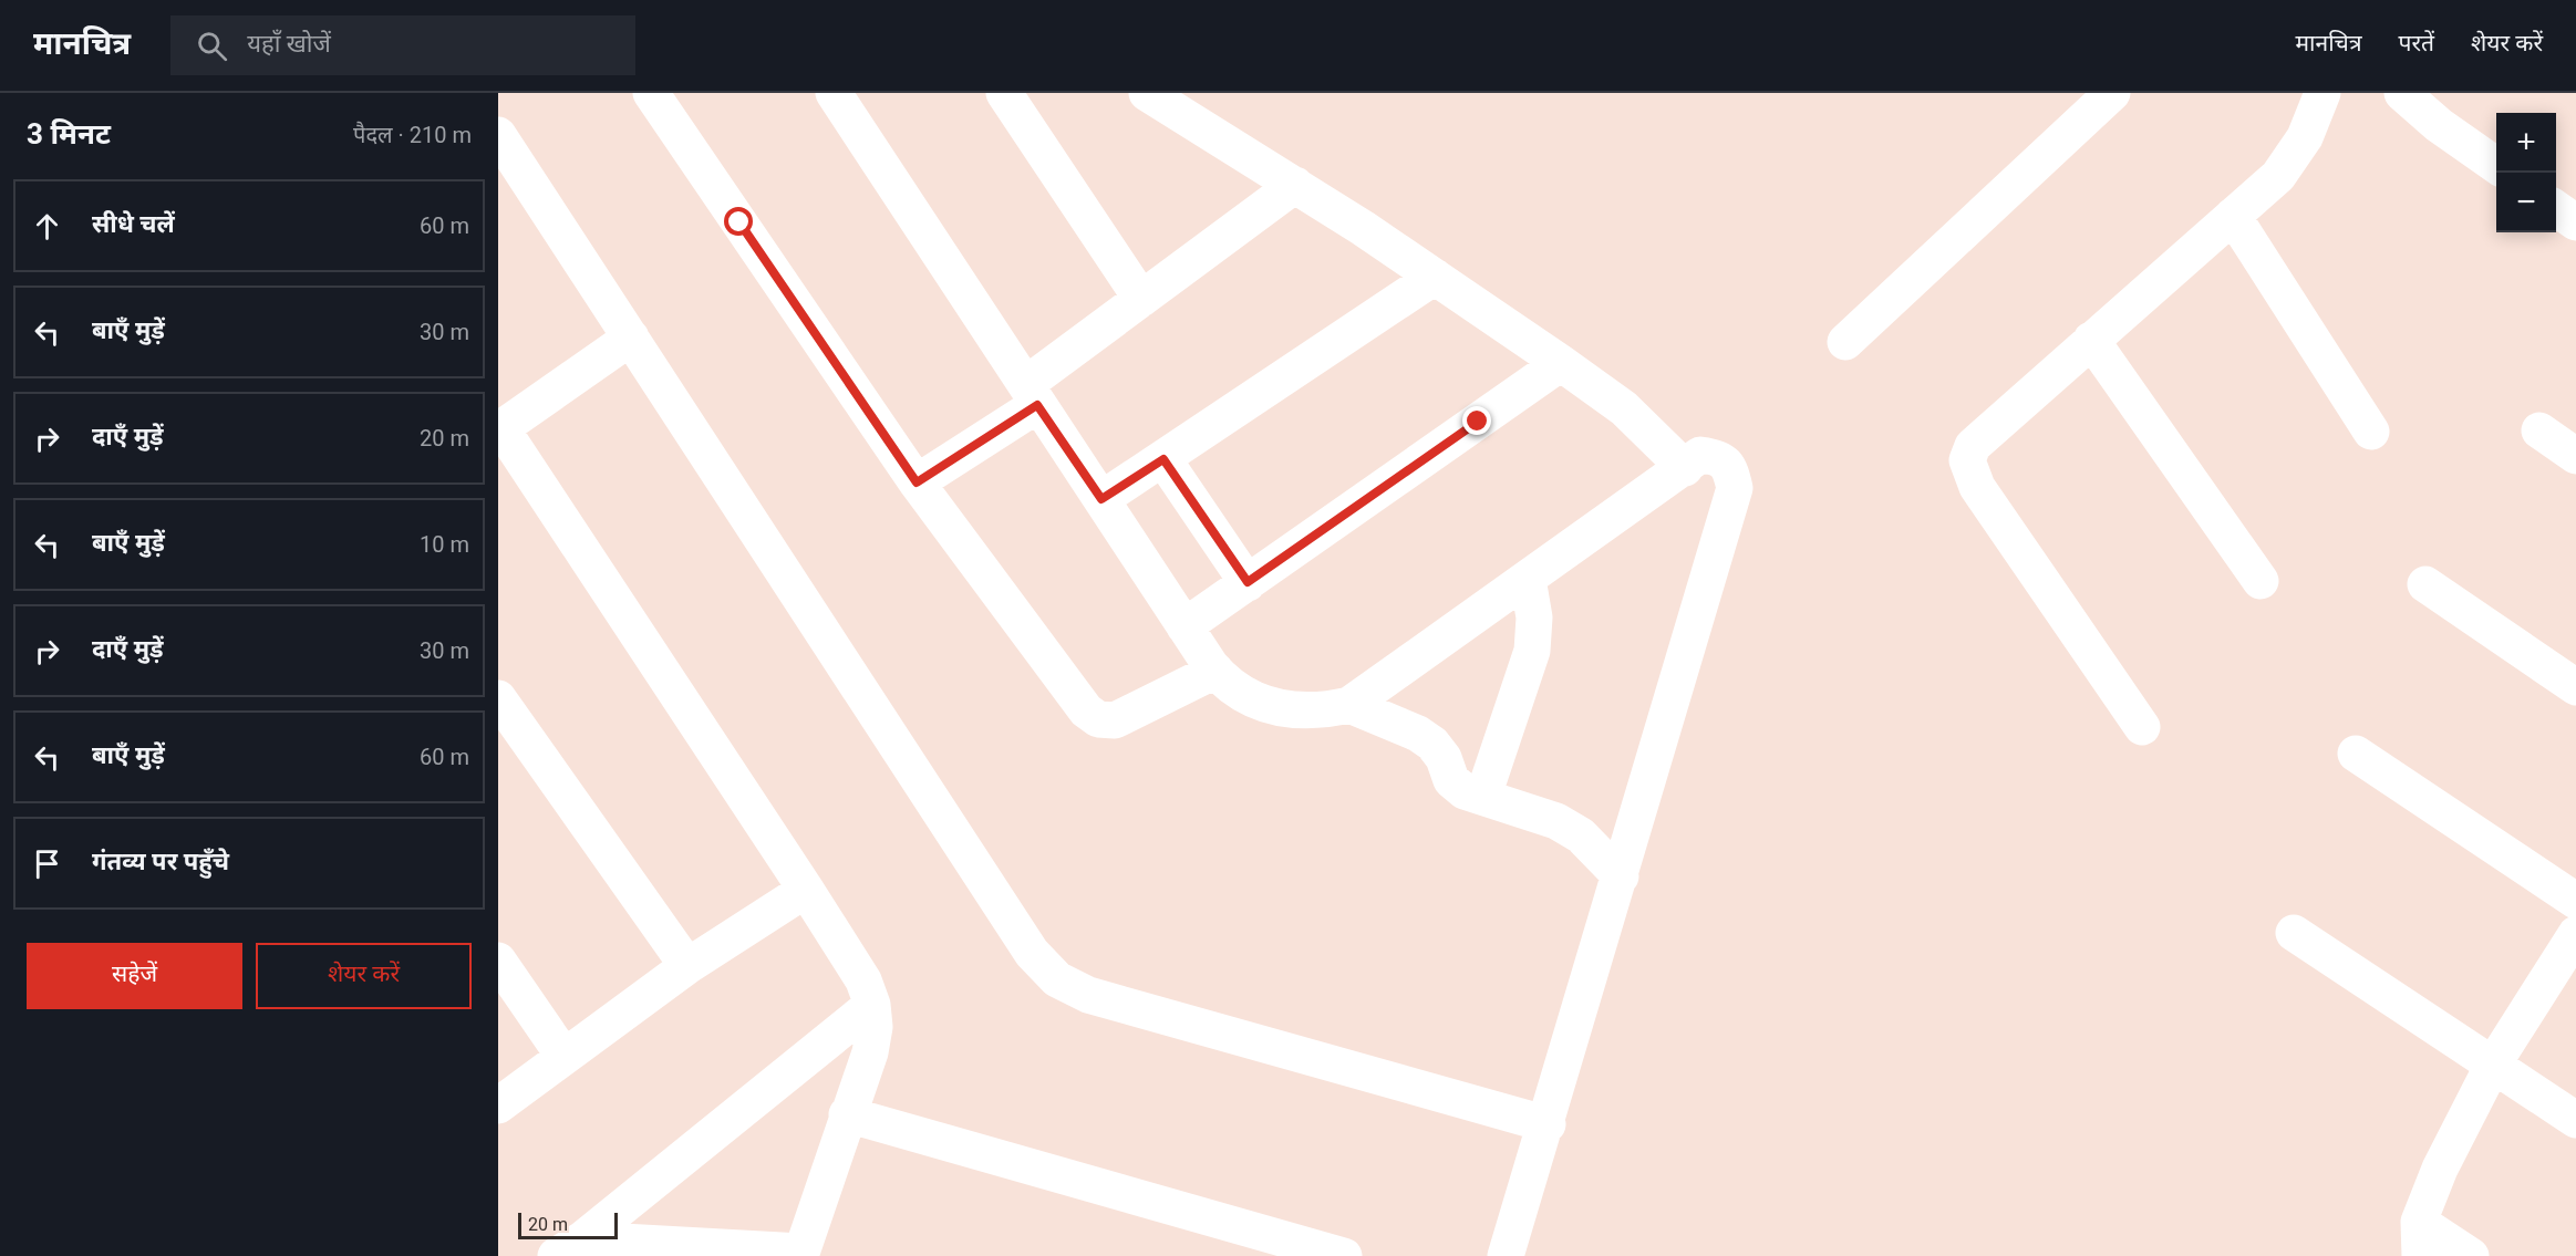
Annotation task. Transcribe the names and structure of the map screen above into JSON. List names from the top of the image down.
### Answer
{
  "scale_bar": "20 m",
  "page": {
    "header": "मानचित्र",
    "search": "यहाँ खोजें",
    "nav": ["मानचित्र", "परतें", "शेयर करें"],
    "heading": ["3 मिनट", "पैदल · 210 m"],
    "map_buttons": ["+", "−"],
    "list": [
      ["सीधे चलें", "60 m"],
      ["बाएँ मुड़ें", "30 m"],
      ["दाएँ मुड़ें", "20 m"],
      ["बाएँ मुड़ें", "10 m"],
      ["दाएँ मुड़ें", "30 m"],
      ["बाएँ मुड़ें", "60 m"],
      "गंतव्य पर पहुँचे"
    ],
    "buttons": ["सहेजें", "शेयर करें"],
    "scale": "20 m"
  }
}
